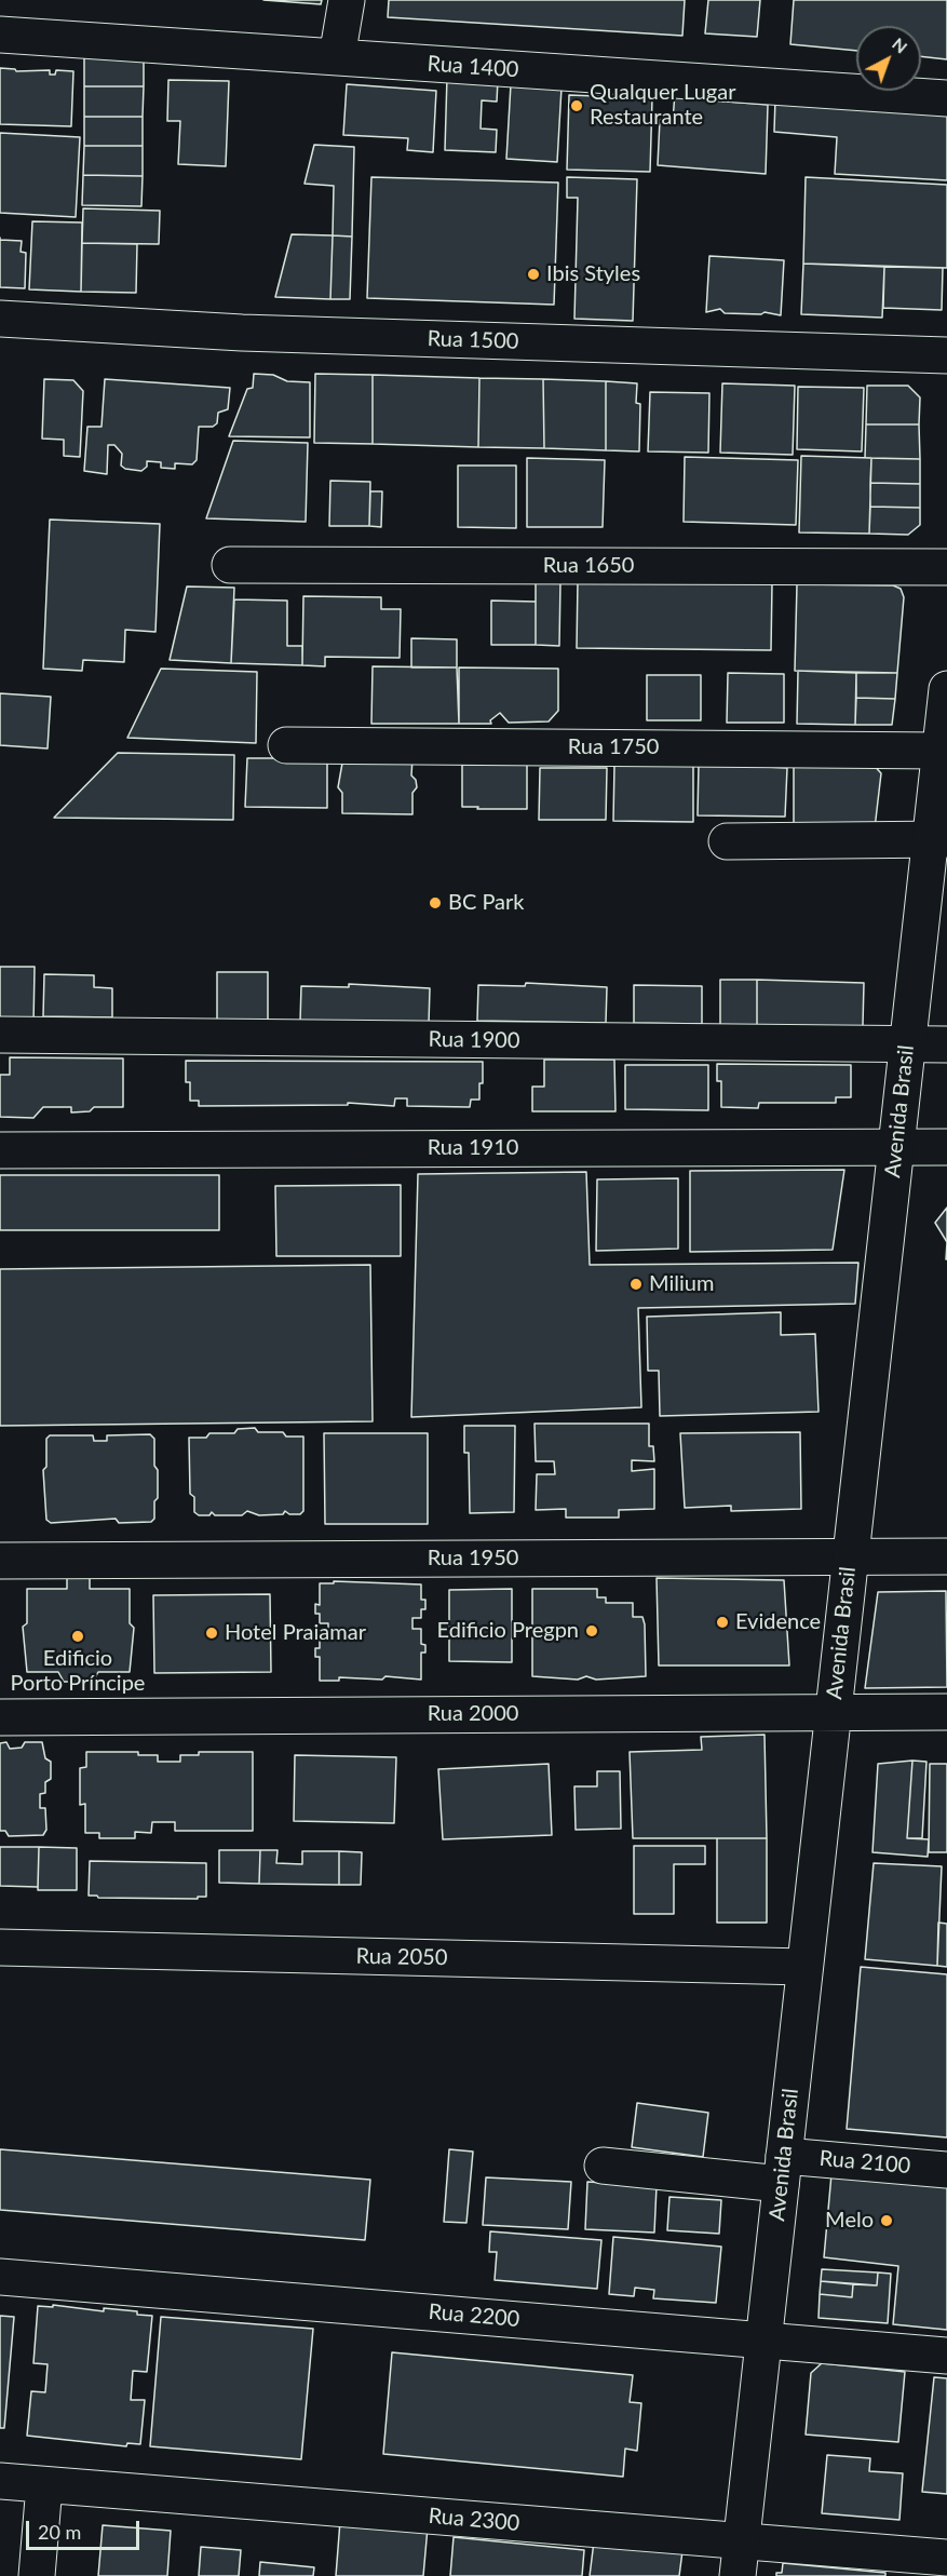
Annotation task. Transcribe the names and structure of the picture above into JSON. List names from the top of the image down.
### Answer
{
  "streets": {
    "street": [
      "Rua 1400",
      "Rua 1500",
      "Rua 1650",
      "Rua 1750",
      "Rua 1900",
      "Avenida Brasil",
      "Rua 1910",
      "Rua 1950",
      "Rua 2000",
      "Rua 2050",
      "Rua 2100",
      "Rua 2200",
      "Rua 2300"
    ]
  },
  "crossings": [
    ["Rua 1750", "Avenida Brasil"],
    ["Rua 1900", "Avenida Brasil"],
    ["Avenida Brasil", "Rua 1910"],
    ["Avenida Brasil", "Rua 1950"],
    ["Avenida Brasil", "Rua 2000"],
    ["Avenida Brasil", "Rua 2050"],
    ["Avenida Brasil", "Rua 2100"],
    ["Avenida Brasil", "Rua 2200"],
    ["Avenida Brasil", "Rua 2300"]
  ],
  "places": [
    "Qualquer Lugar Restaurante",
    "Ibis Styles",
    "BC Park",
    "Milium",
    "Evidence",
    "Edificio Pregpn",
    "Hotel Praiamar",
    "Edificio Porto Príncipe",
    "Melo"
  ],
  "scale_bar": "20 m",
  "north": "top right"
}
